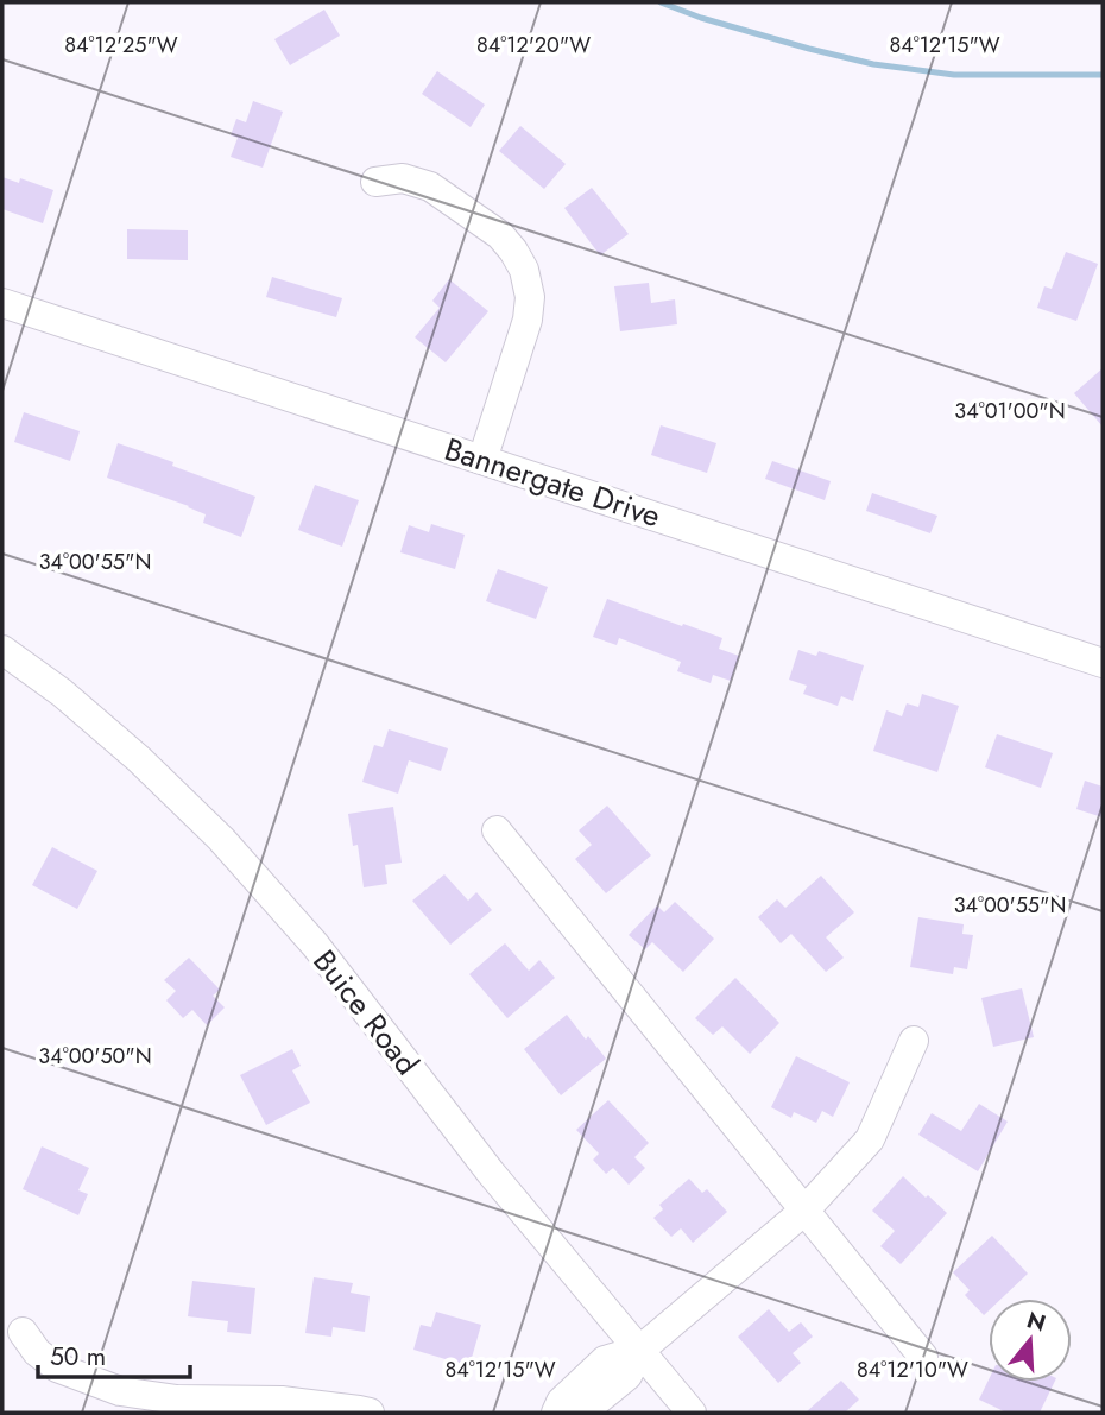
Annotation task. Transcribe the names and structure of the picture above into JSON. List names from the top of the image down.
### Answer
{
  "streets": {
    "street": ["Bannergate Drive", "Buice Road"]
  },
  "scale_bar": "50 m",
  "north": "top",
  "coordinates": [
    "84°12'25\"W",
    "84°12'20\"W",
    "84°12'15\"W",
    "34°01'00\"N",
    "34°00'55\"N",
    "34°00'50\"N",
    "84°12'10\"W"
  ]
}
